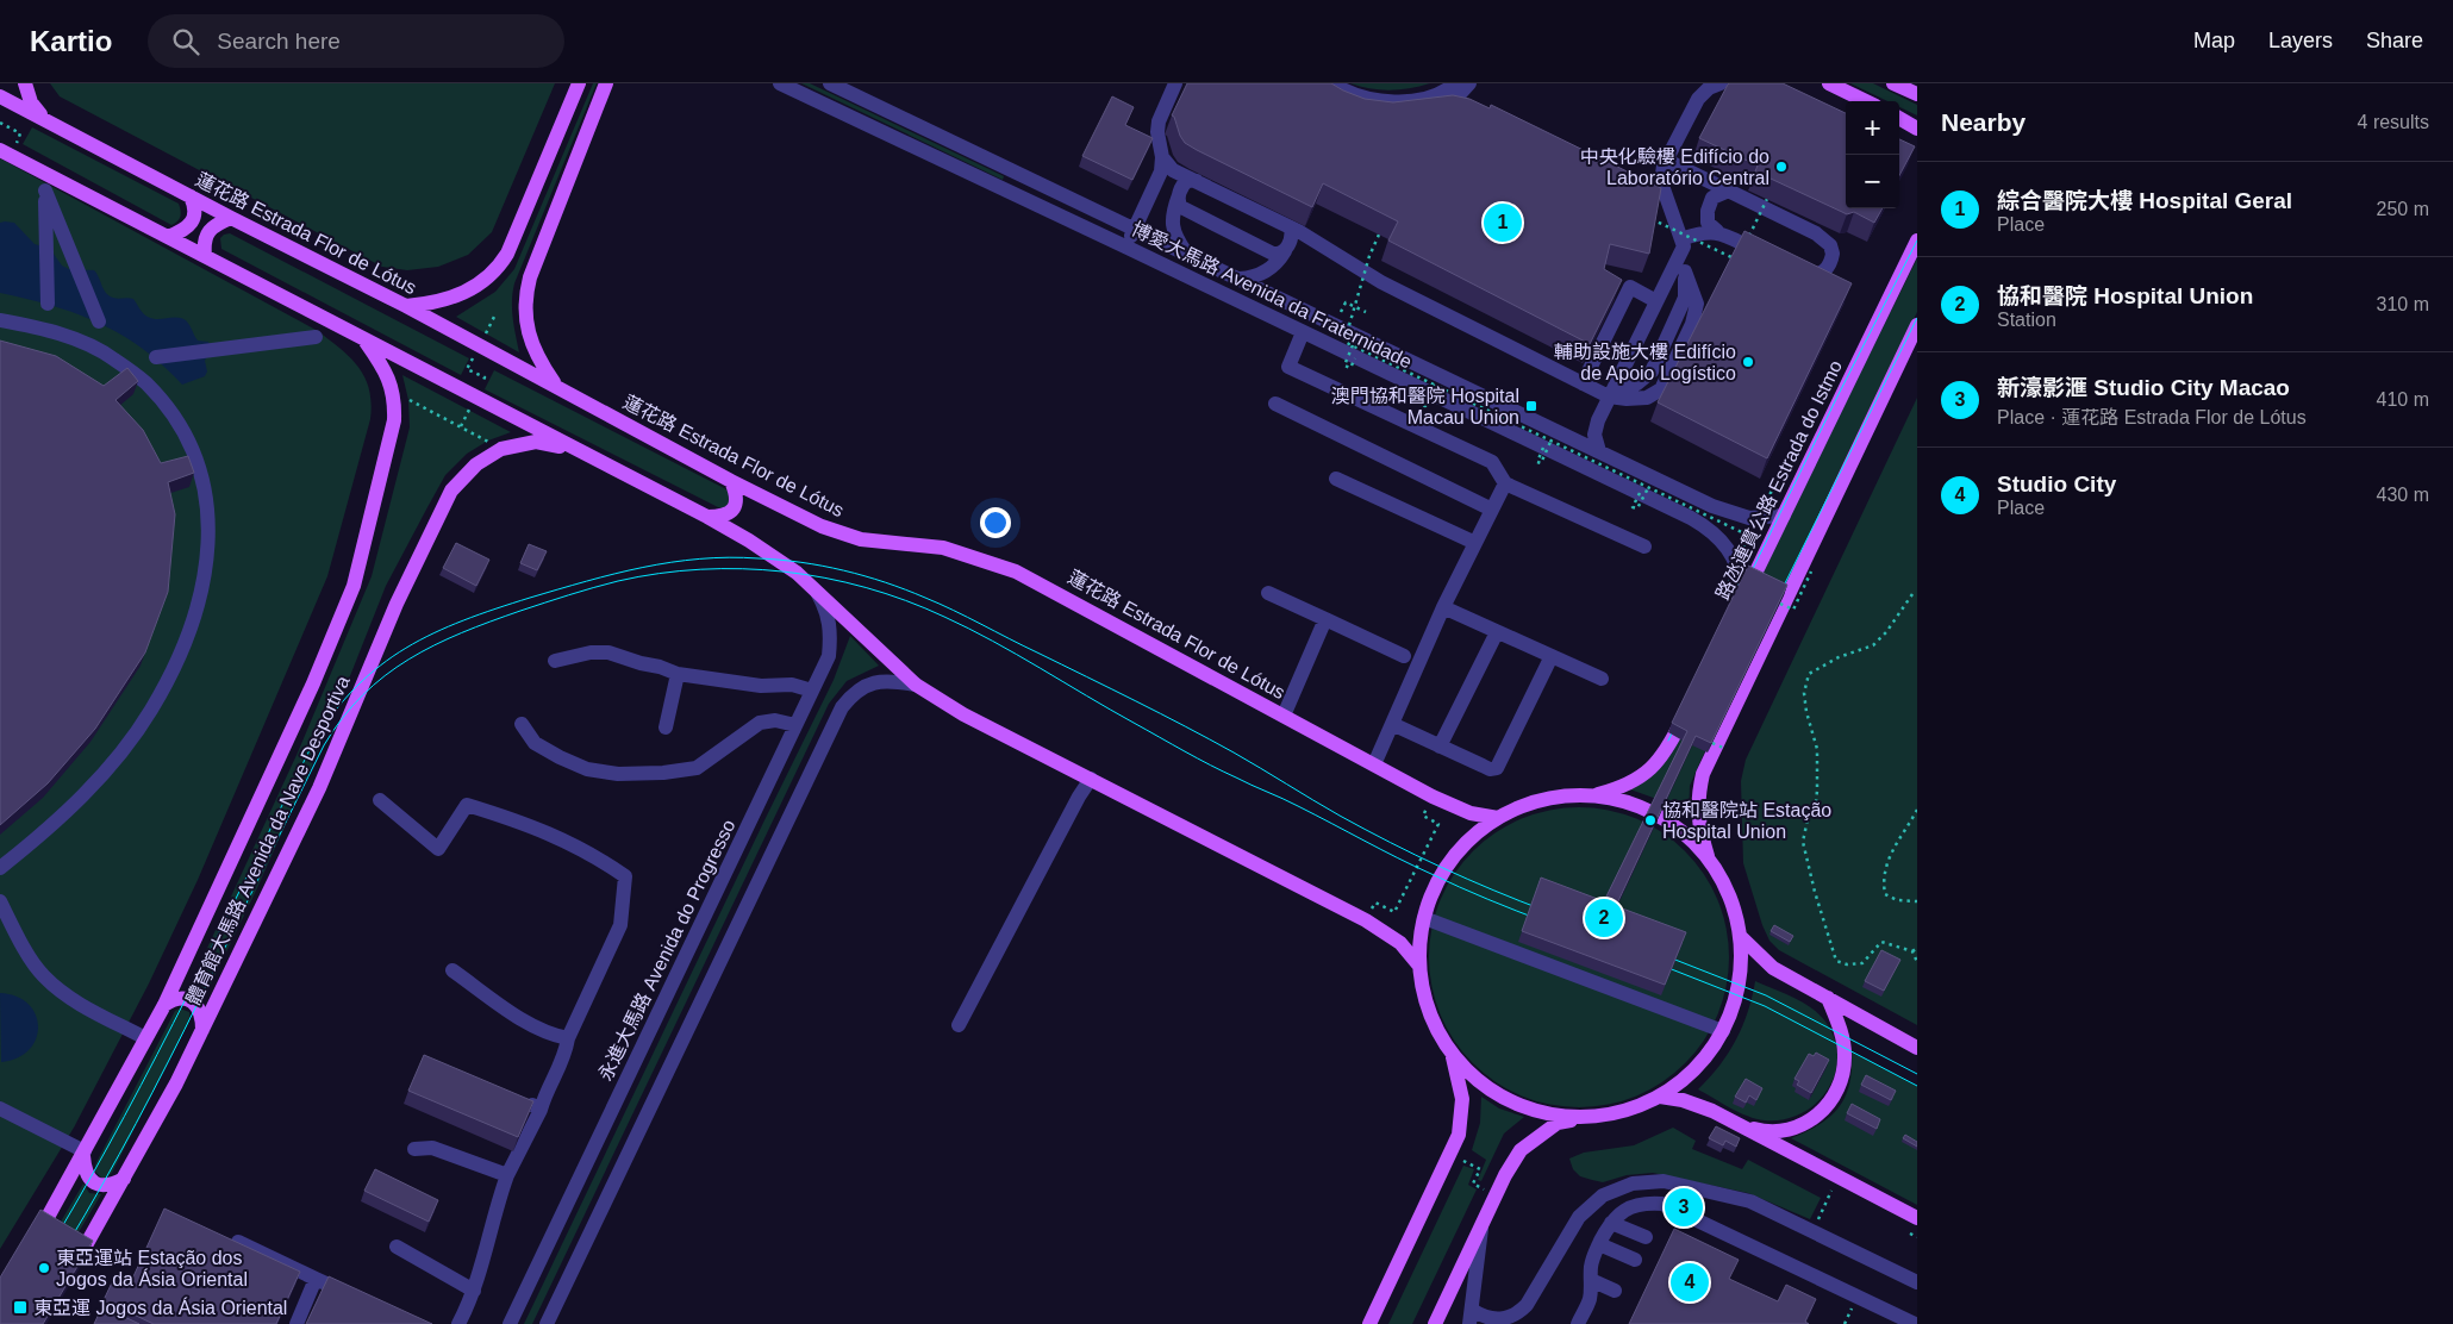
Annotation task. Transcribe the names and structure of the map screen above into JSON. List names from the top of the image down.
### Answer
{
  "streets": {
    "main road": ["蓮花路 Estrada Flor de Lótus", "路氹連貫公路 Estrada do Istmo", "體育館大馬路 Avenida da Nave Desportiva"],
    "street": ["博愛大馬路 Avenida da Fraternidade", "永進大馬路 Avenida do Progresso"]
  },
  "crossings": [
    ["博愛大馬路 Avenida da Fraternidade", "路氹連貫公路 Estrada do Istmo"]
  ],
  "places": {
    "other": [
      "中央化驗樓 Edifício do Laboratório Central",
      "輔助設施大樓 Edifício de Apoio Logístico",
      "協和醫院站 Estação Hospital Union",
      "東亞運站 Estação dos Jogos da Ásia Oriental"
    ],
    "transit": ["澳門協和醫院 Hospital Macau Union", "東亞運 Jogos da Ásia Oriental"]
  },
  "page": {
    "header": "Kartio",
    "search": "Search here",
    "nav": ["Map", "Layers", "Share"],
    "heading": ["Nearby", "4 results"],
    "map_buttons": ["+", "−"],
    "list": [
      {
        "mark": "1",
        "name": "綜合醫院大樓 Hospital Geral",
        "note": "Place",
        "value": "250 m"
      },
      {
        "mark": "2",
        "name": "協和醫院 Hospital Union",
        "note": "Station",
        "value": "310 m"
      },
      {
        "mark": "3",
        "name": "新濠影滙 Studio City Macao",
        "note": "Place · 蓮花路 Estrada Flor de Lótus",
        "value": "410 m"
      },
      {
        "mark": "4",
        "name": "Studio City",
        "note": "Place",
        "value": "430 m"
      }
    ],
    "pins": [
      "1",
      "2",
      "3",
      "4"
    ]
  }
}
